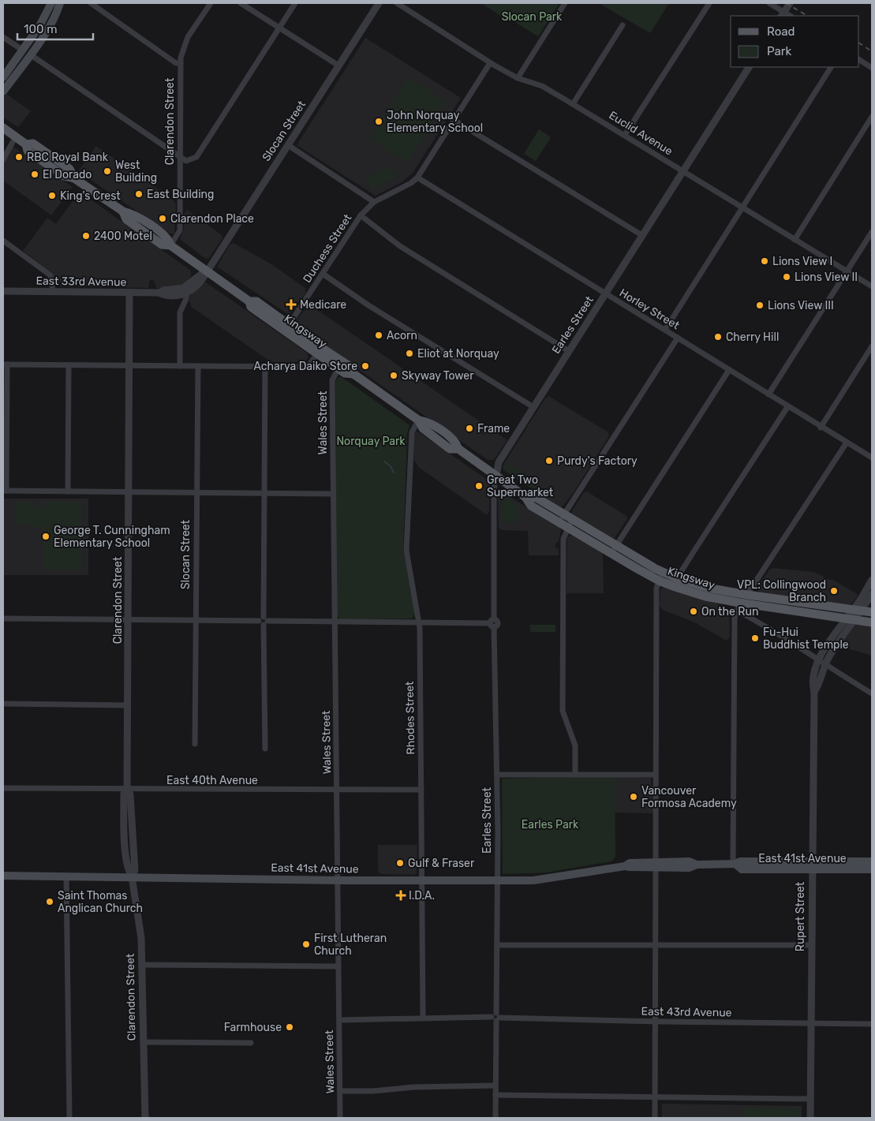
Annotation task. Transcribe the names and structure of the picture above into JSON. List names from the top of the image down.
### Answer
{
  "streets": {
    "main road": ["Kingsway", "East 41st Avenue"],
    "street": [
      "Clarendon Street",
      "Slocan Street",
      "Euclid Avenue",
      "Duchess Street",
      "East 33rd Avenue",
      "Horley Street",
      "Earles Street",
      "Wales Street",
      "Rhodes Street",
      "East 40th Avenue",
      "Rupert Street",
      "East 43rd Avenue"
    ]
  },
  "crossings": [
    ["Clarendon Street", "East 33rd Avenue"],
    ["Clarendon Street", "Kingsway"],
    ["Clarendon Street", "East 40th Avenue"],
    ["Clarendon Street", "East 41st Avenue"],
    ["Slocan Street", "East 33rd Avenue"],
    ["Slocan Street", "Kingsway"],
    ["Euclid Avenue", "Duchess Street"],
    ["Euclid Avenue", "Earles Street"],
    ["Duchess Street", "Horley Street"],
    ["Duchess Street", "Kingsway"],
    ["Horley Street", "Earles Street"],
    ["Earles Street", "Kingsway"],
    ["Earles Street", "East 41st Avenue"],
    ["Earles Street", "East 43rd Avenue"],
    ["Kingsway", "Wales Street"],
    ["Kingsway", "Rhodes Street"],
    ["Kingsway", "Rupert Street"],
    ["Wales Street", "East 40th Avenue"],
    ["Wales Street", "East 41st Avenue"],
    ["Wales Street", "East 43rd Avenue"],
    ["Rhodes Street", "East 40th Avenue"],
    ["Rhodes Street", "East 41st Avenue"],
    ["Rhodes Street", "East 43rd Avenue"],
    ["East 41st Avenue", "Rupert Street"],
    ["Rupert Street", "East 43rd Avenue"]
  ],
  "parks": ["Slocan Park", "Norquay Park", "Earles Park"],
  "places": {
    "other": [
      "John Norquay Elementary School",
      "RBC Royal Bank",
      "West Building",
      "El Dorado",
      "East Building",
      "King's Crest",
      "Clarendon Place",
      "2400 Motel",
      "Lions View I",
      "Lions View II",
      "Lions View III",
      "Acorn",
      "Cherry Hill",
      "Eliot at Norquay",
      "Acharya Daiko Store",
      "Skyway Tower",
      "Frame",
      "Purdy's Factory",
      "Great Two Supermarket",
      "George T. Cunningham Elementary School",
      "VPL: Collingwood Branch",
      "On the Run",
      "Fu-Hui Buddhist Temple",
      "Vancouver Formosa Academy",
      "Gulf & Fraser",
      "Saint Thomas Anglican Church",
      "First Lutheran Church",
      "Farmhouse"
    ],
    "health": ["Medicare", "I.D.A."]
  },
  "legend": ["Road", "Park"],
  "scale_bar": "100 m"
}
